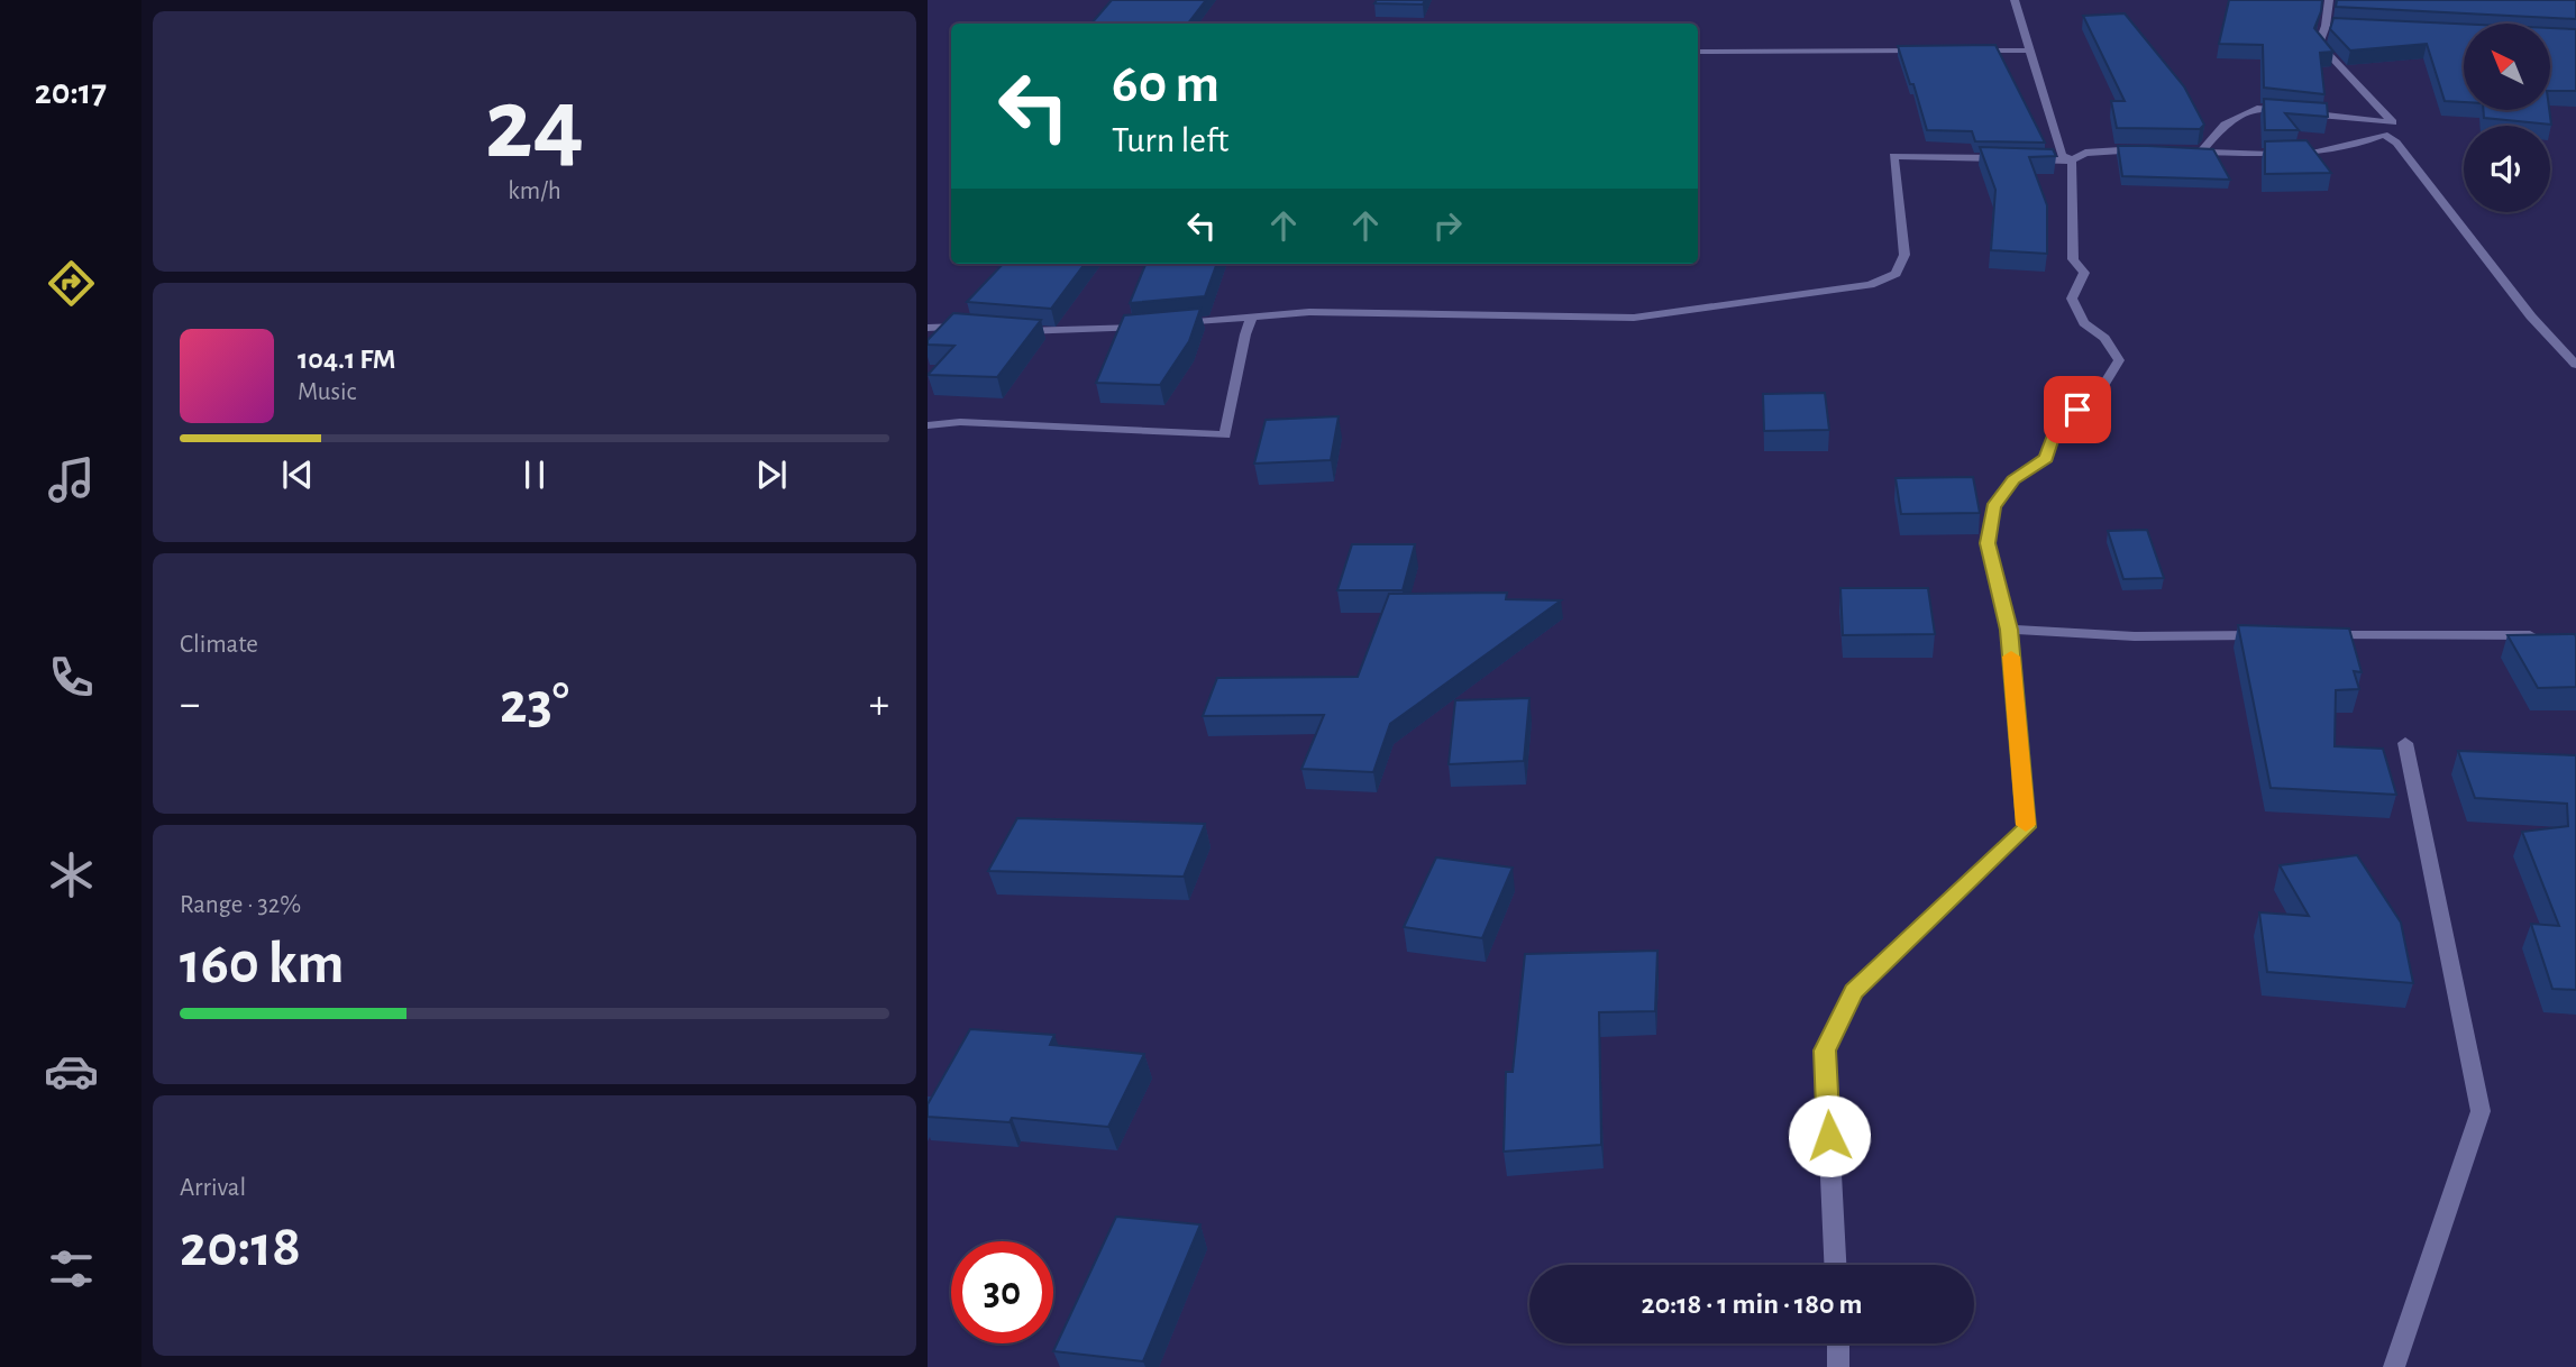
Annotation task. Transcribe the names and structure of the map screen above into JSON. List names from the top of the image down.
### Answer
{
  "north": "top left",
  "page": {
    "tabs": "20:17",
    "tile": [
      ["24", "km/h"],
      "Climate",
      ["Range · 32%", "160 km"],
      ["Arrival", "20:18"]
    ],
    "turn": ["60 m", "Turn left"],
    "song": ["104.1 FM", "Music"],
    "heat": ["−", "23°", "+"],
    "limit": "30",
    "trip": "20:18 · 1 min · 180 m"
  }
}
